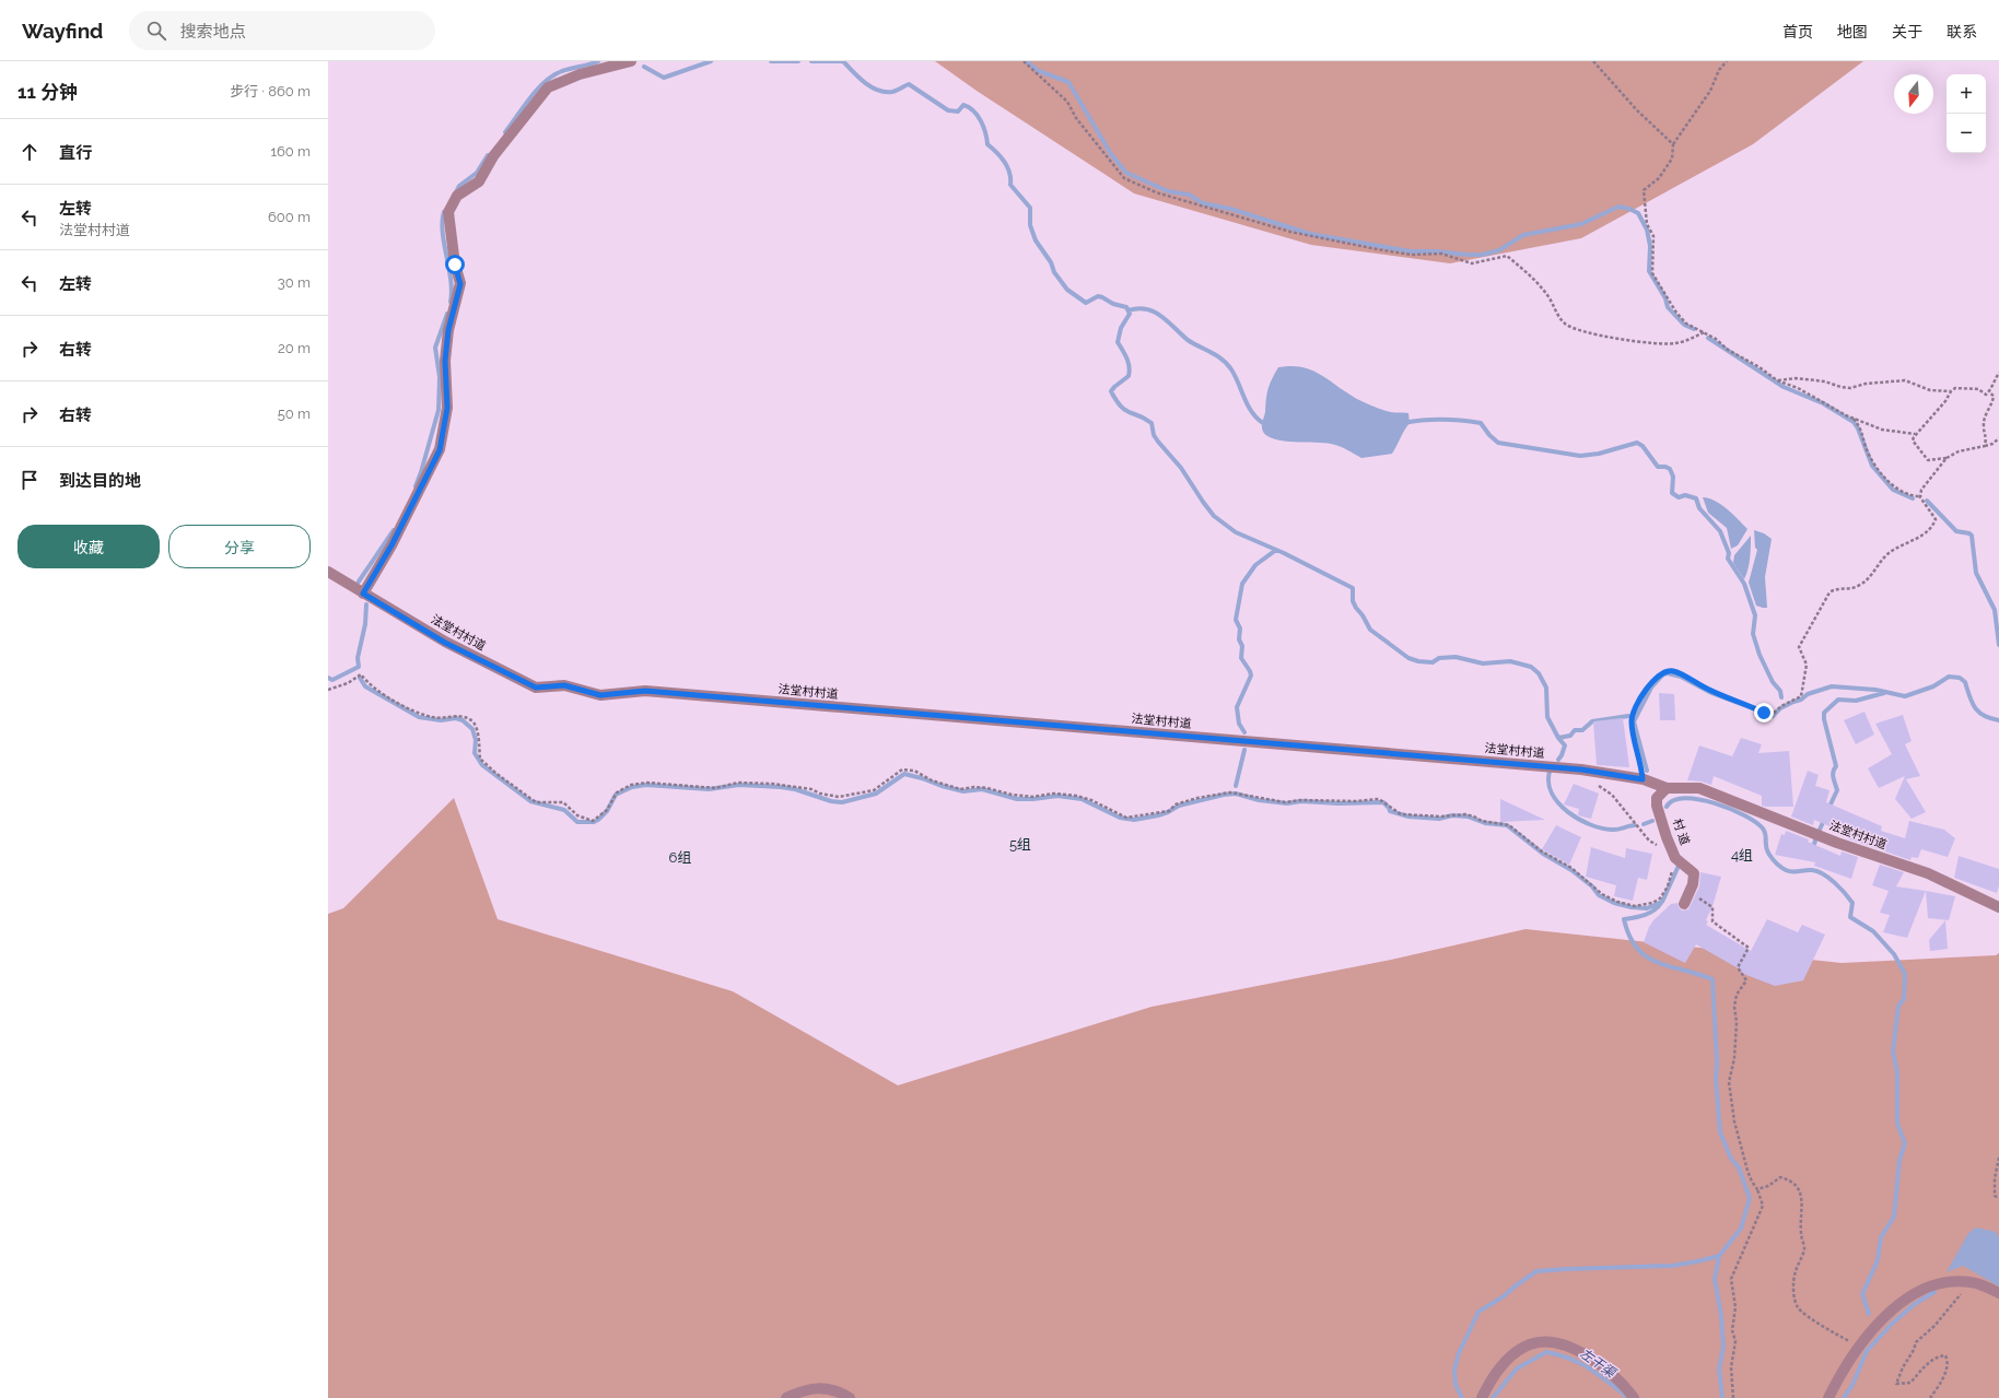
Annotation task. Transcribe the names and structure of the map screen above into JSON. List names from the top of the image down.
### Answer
{
  "streets": {
    "street": ["法堂村村道", "村 道"]
  },
  "crossings": [
    ["法堂村村道", "村 道"]
  ],
  "districts": ["5组", "4组", "6组"],
  "water": ["左干渠"],
  "north": "bottom",
  "page": {
    "header": "Wayfind",
    "search": "搜索地点",
    "nav": [
      "首页",
      "地图",
      "关于",
      "联系"
    ],
    "heading": ["11 分钟", "步行 · 860 m"],
    "map_buttons": ["+", "−"],
    "list": [
      ["直行", "160 m"],
      ["左转", "法堂村村道", "600 m"],
      ["左转", "30 m"],
      ["右转", "20 m"],
      ["右转", "50 m"],
      "到达目的地"
    ],
    "buttons": ["收藏", "分享"]
  }
}
